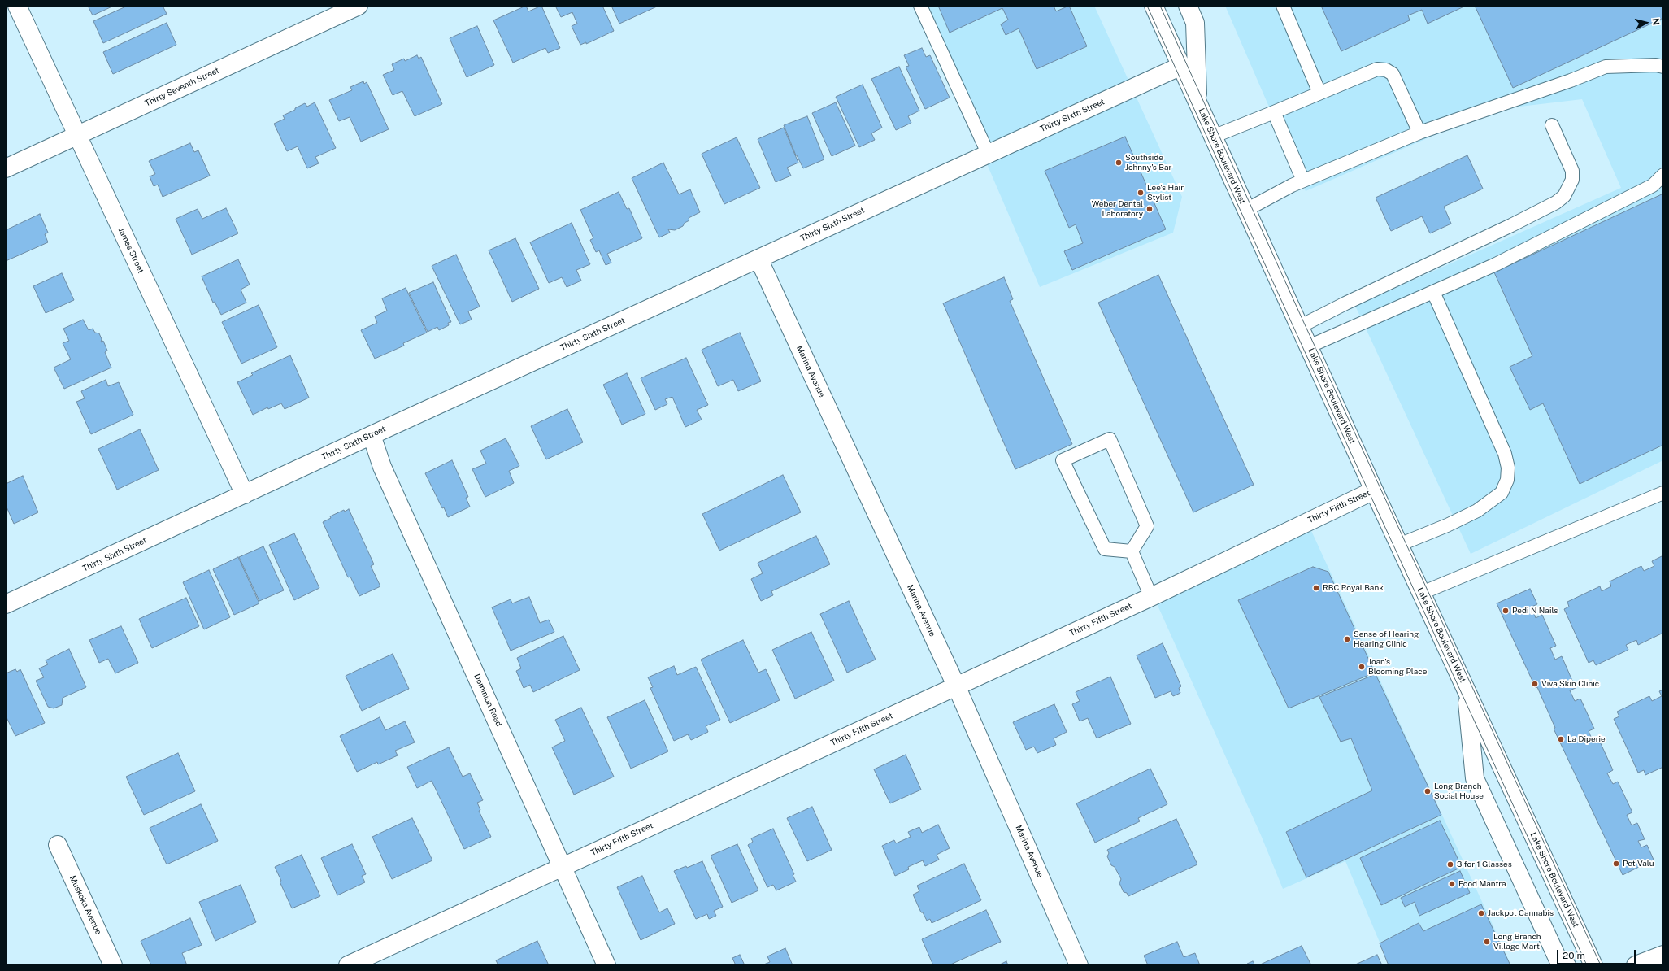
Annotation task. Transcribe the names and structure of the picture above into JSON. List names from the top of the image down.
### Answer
{
  "streets": {
    "street": [
      "Thirty Seventh Street",
      "Thirty Sixth Street",
      "Lake Shore Boulevard West",
      "James Street",
      "Marina Avenue",
      "Thirty Fifth Street",
      "Dominion Road",
      "Muskoka Avenue"
    ]
  },
  "crossings": [
    ["Thirty Seventh Street", "James Street"],
    ["Thirty Sixth Street", "Lake Shore Boulevard West"],
    ["Thirty Sixth Street", "James Street"],
    ["Thirty Sixth Street", "Marina Avenue"],
    ["Thirty Sixth Street", "Dominion Road"],
    ["Lake Shore Boulevard West", "Thirty Fifth Street"],
    ["Marina Avenue", "Thirty Fifth Street"],
    ["Thirty Fifth Street", "Dominion Road"]
  ],
  "places": [
    "Southside Johnny's Bar",
    "Lee's Hair Stylist",
    "Weber Dental Laboratory",
    "RBC Royal Bank",
    "Pedi N Nails",
    "Sense of Hearing Hearing Clinic",
    "Joan's Blooming Place",
    "Viva Skin Clinic",
    "La Diperie",
    "Long Branch Social House",
    "Pet Valu",
    "3 for 1 Glasses",
    "Food Mantra",
    "Jackpot Cannabis",
    "Long Branch Village Mart"
  ],
  "scale_bar": "20 m",
  "north": "right"
}
